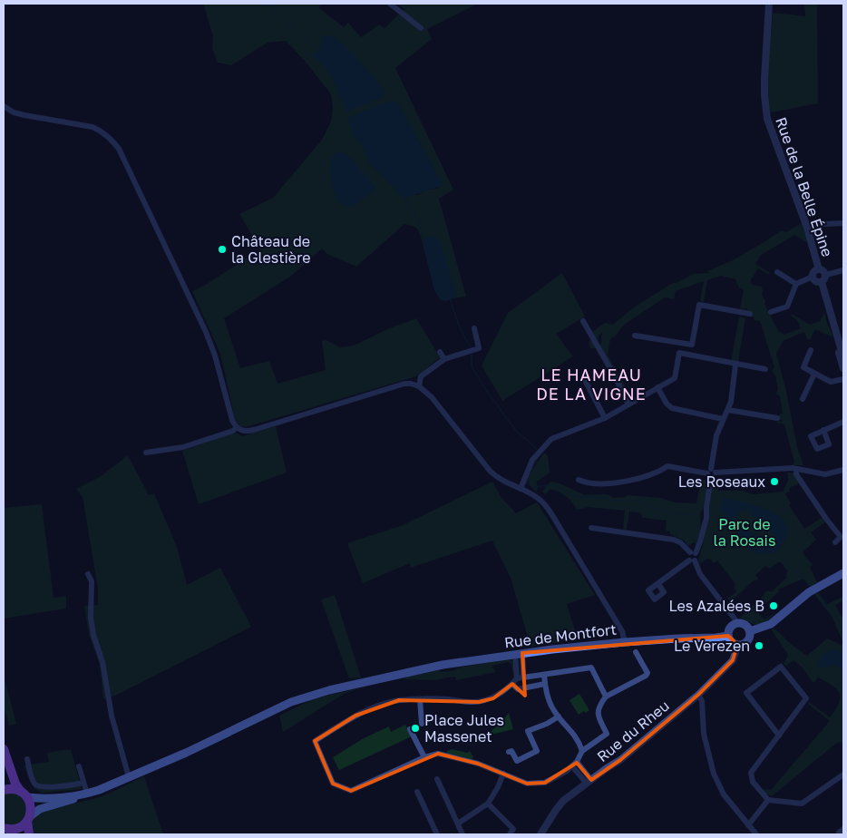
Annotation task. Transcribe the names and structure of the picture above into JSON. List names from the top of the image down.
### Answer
{
  "streets": {
    "main road": ["Rue de Montfort"],
    "street": ["Rue de la Belle Épine", "Rue du Rheu"]
  },
  "crossings": [
    ["Rue de Montfort", "Rue du Rheu"]
  ],
  "districts": ["LE HAMEAU DE LA VIGNE"],
  "parks": ["Parc de la Rosais"],
  "places": [
    "Château de la Glestière",
    "Les Roseaux",
    "Les Azalées B",
    "Le Verezen",
    "Place Jules Massenet"
  ]
}
